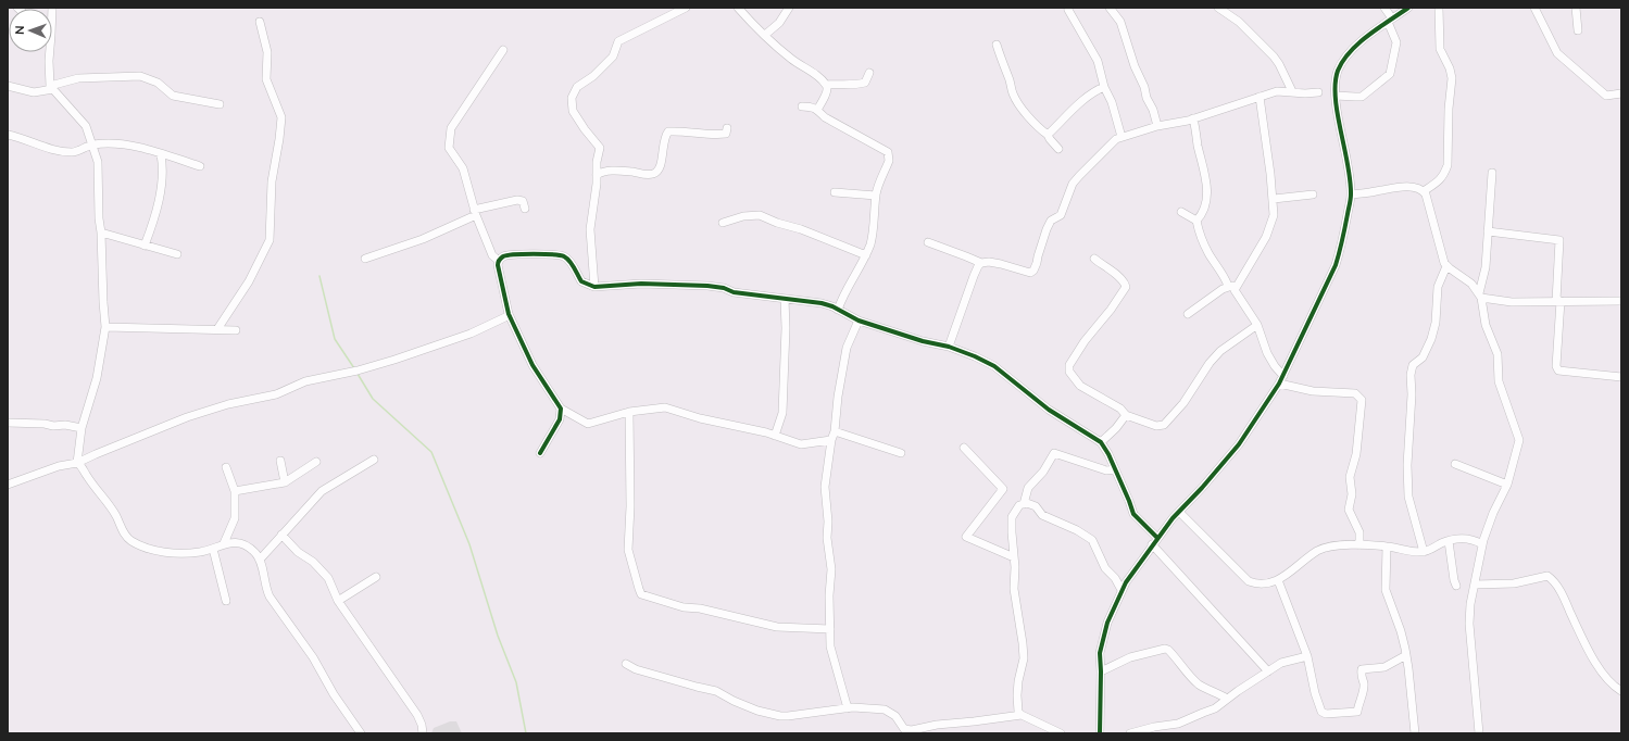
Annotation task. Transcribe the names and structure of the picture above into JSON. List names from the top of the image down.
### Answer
{
  "north": "left"
}
